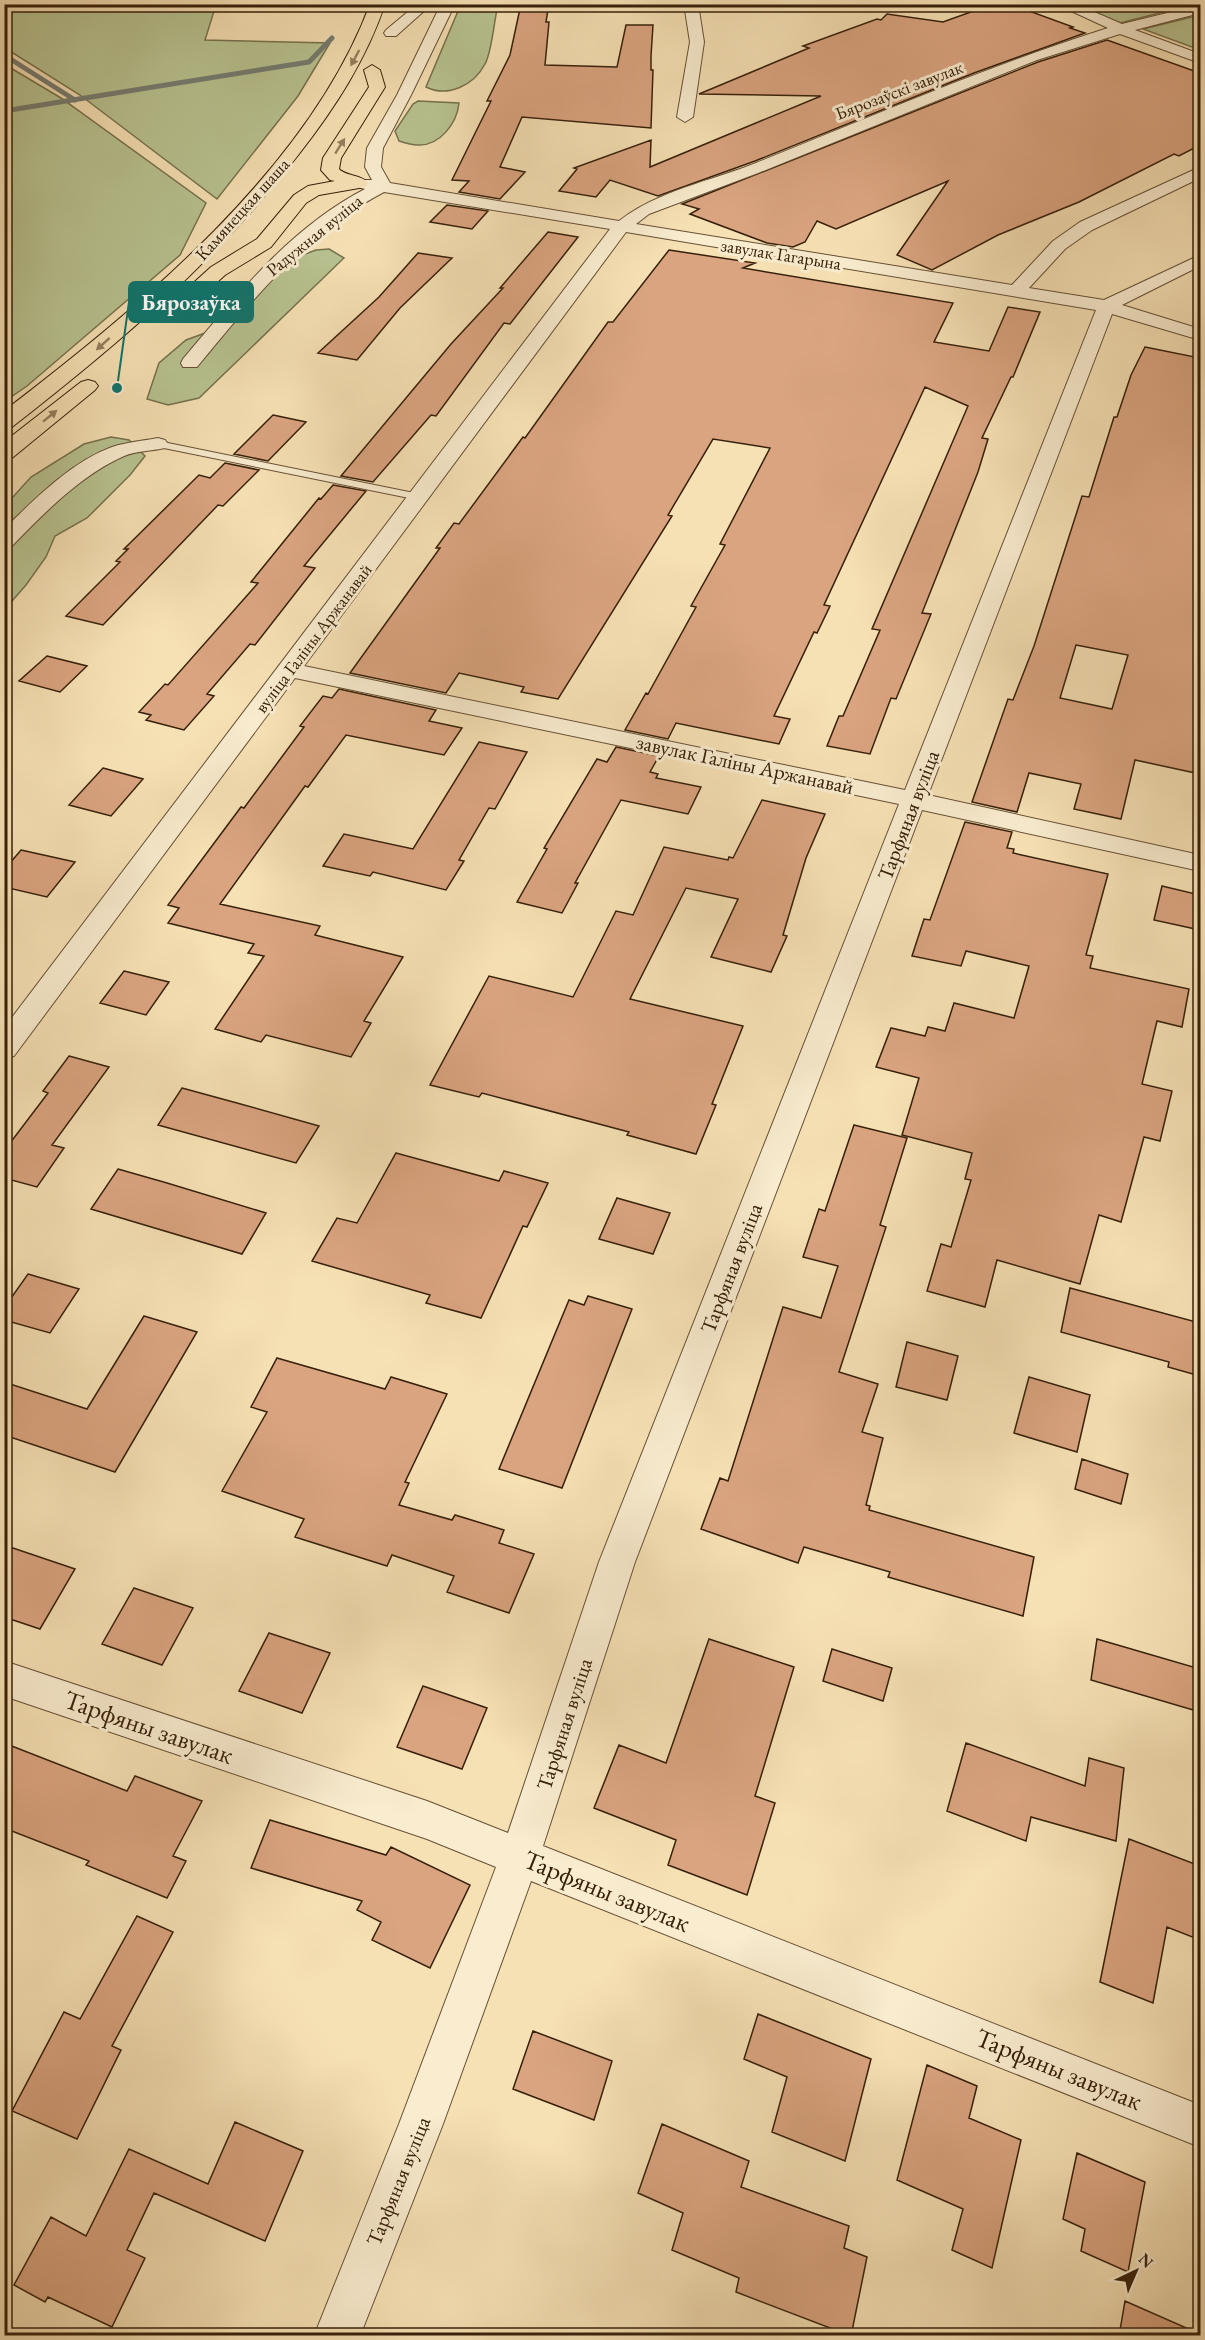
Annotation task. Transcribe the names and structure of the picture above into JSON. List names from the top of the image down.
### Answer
{
  "streets": {
    "main road": ["Камянецкая шаша"],
    "street": [
      "Бярозаўскі завулак",
      "Радужная вуліца",
      "завулак Гагарына",
      "вуліца Галіны Аржанавай",
      "завулак Галіны Аржанавай",
      "Тарфяная вуліца",
      "Тарфяны завулак"
    ]
  },
  "crossings": [
    ["Бярозаўскі завулак", "завулак Гагарына"],
    ["Бярозаўскі завулак", "вуліца Галіны Аржанавай"],
    ["Камянецкая шаша", "завулак Гагарына"],
    ["Радужная вуліца", "завулак Гагарына"],
    ["завулак Гагарына", "вуліца Галіны Аржанавай"],
    ["завулак Гагарына", "Тарфяная вуліца"],
    ["вуліца Галіны Аржанавай", "завулак Галіны Аржанавай"],
    ["завулак Галіны Аржанавай", "Тарфяная вуліца"],
    ["Тарфяная вуліца", "Тарфяны завулак"]
  ],
  "places": ["Бярозаўка"],
  "north": "top right"
}
